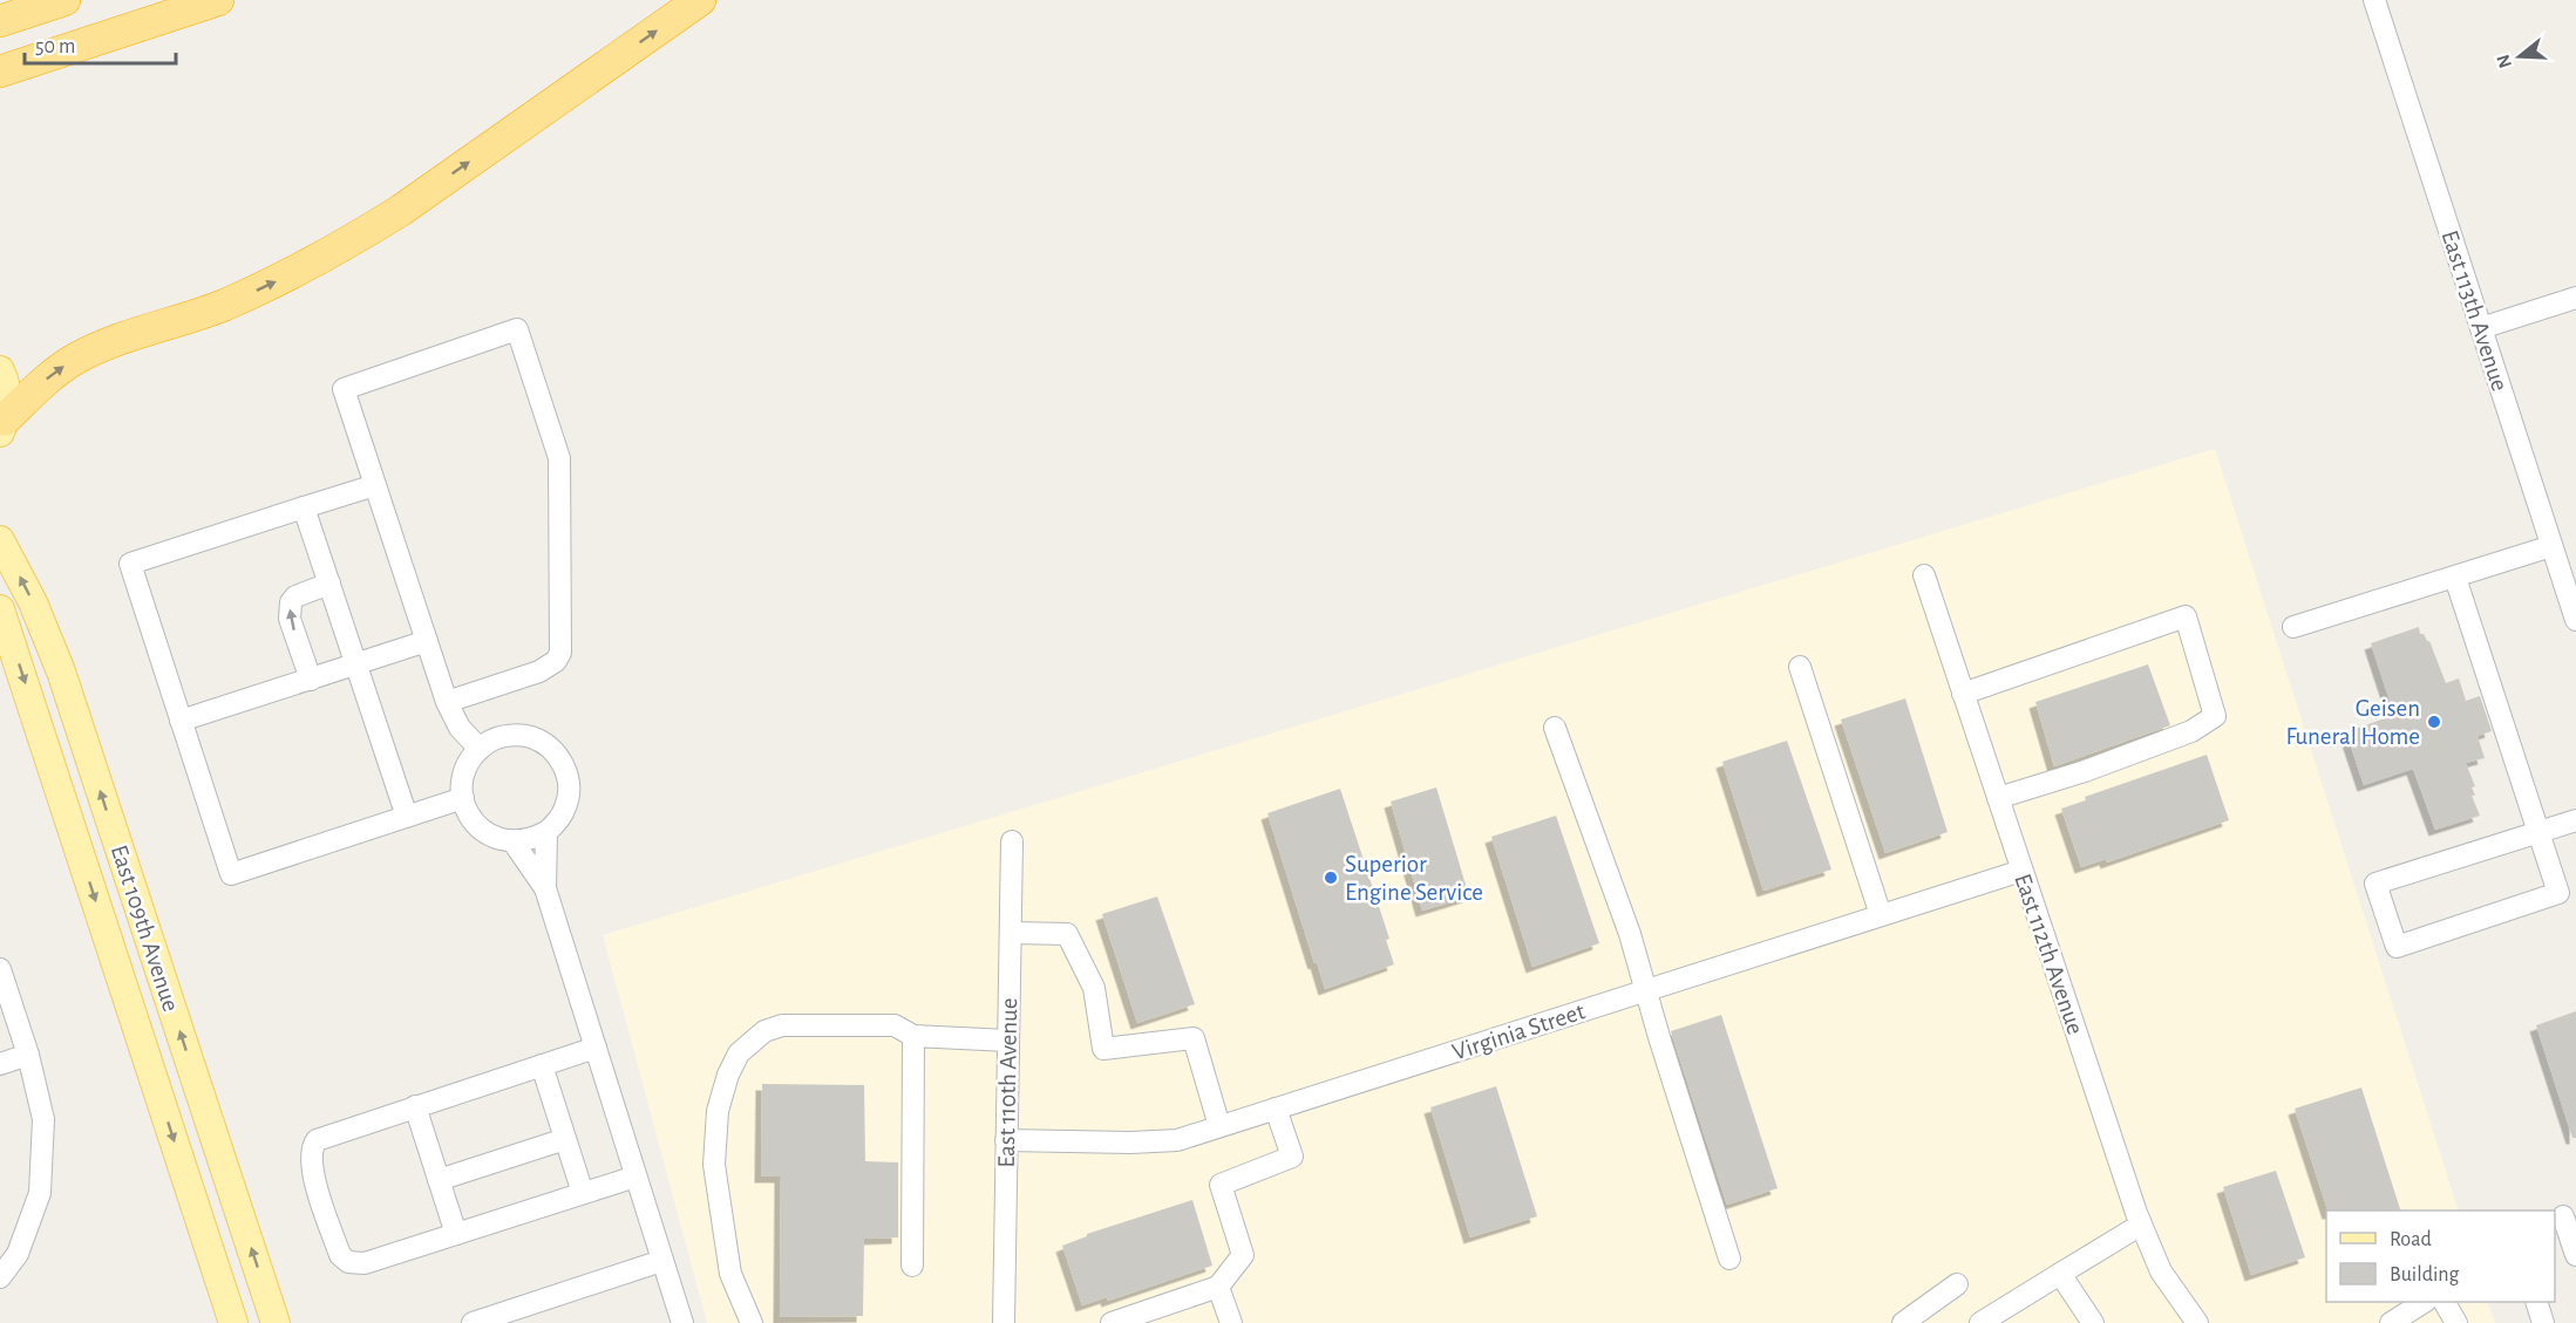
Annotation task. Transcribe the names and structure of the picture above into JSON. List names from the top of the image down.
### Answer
{
  "streets": {
    "main road": ["East 109th Avenue"],
    "street": [
      "East 113th Avenue",
      "East 112th Avenue",
      "Virginia Street",
      "East 110th Avenue"
    ]
  },
  "crossings": [
    ["East 112th Avenue", "Virginia Street"],
    ["Virginia Street", "East 110th Avenue"]
  ],
  "places": ["Geisen Funeral Home", "Superior Engine Service"],
  "legend": ["Road", "Building"],
  "scale_bar": "50 m",
  "north": "left"
}
